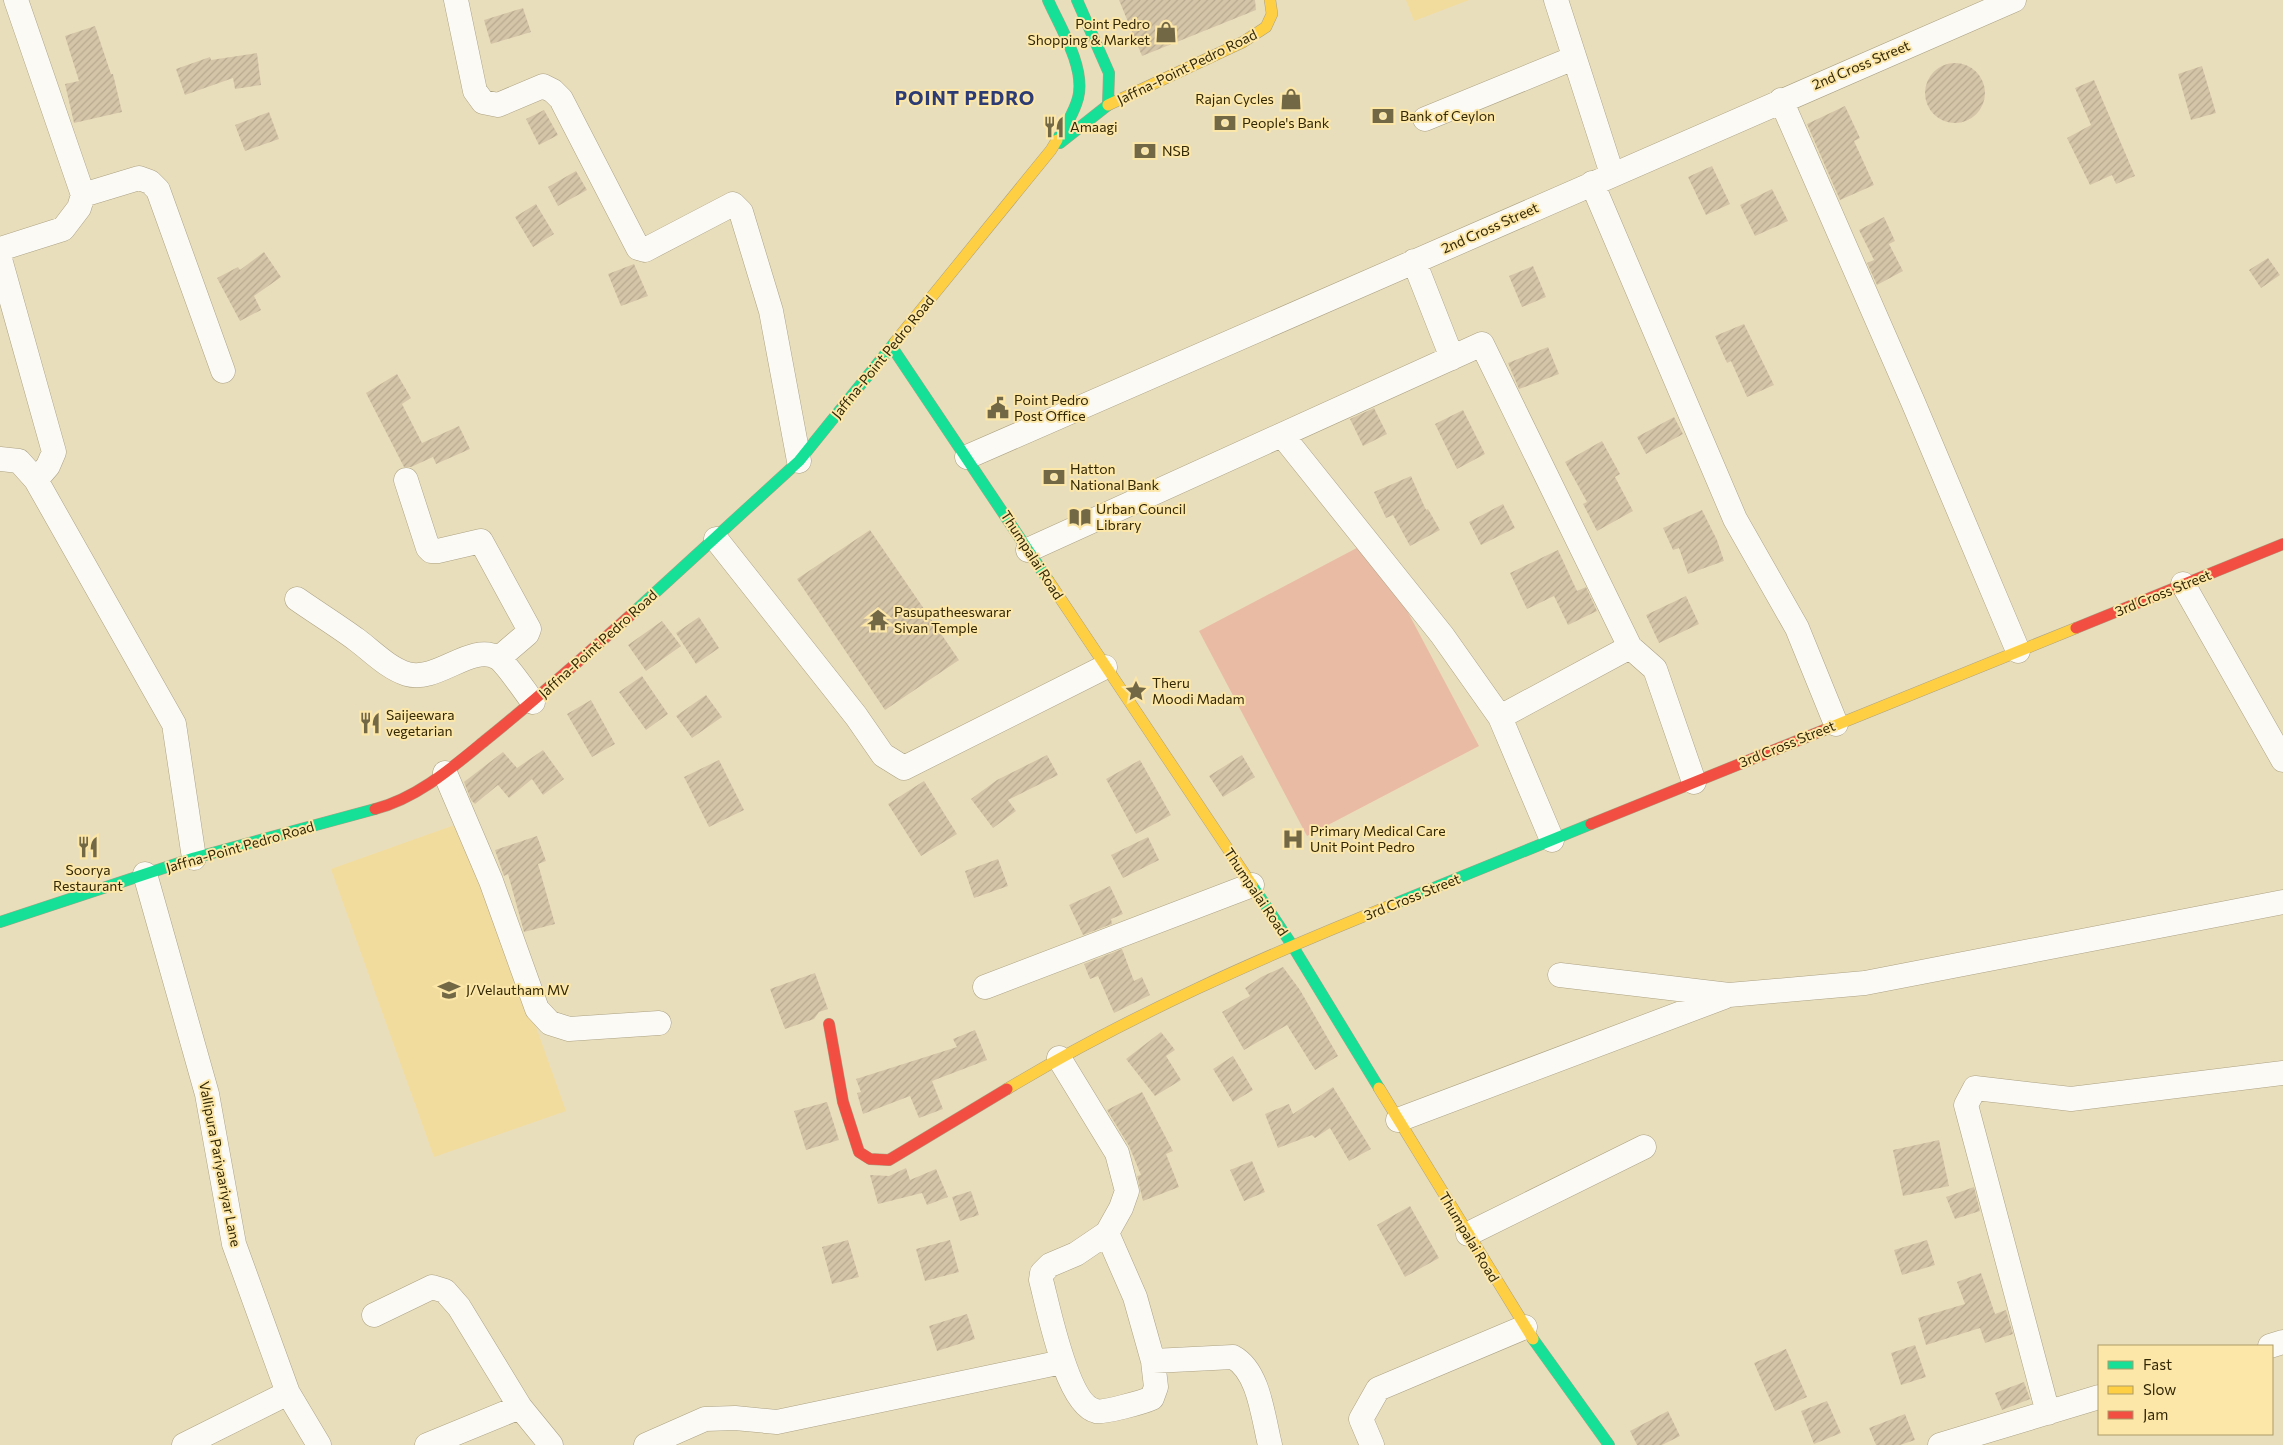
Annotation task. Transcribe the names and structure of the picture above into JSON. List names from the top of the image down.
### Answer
{
  "streets": {
    "street": [
      "2nd Cross Street",
      "Jaffna-Point Pedro Road",
      "Thumpalai Road",
      "3rd Cross Street",
      "Vallipura Pariyaariyar Lane"
    ]
  },
  "crossings": [
    ["2nd Cross Street", "Thumpalai Road"],
    ["Jaffna-Point Pedro Road", "Thumpalai Road"],
    ["Jaffna-Point Pedro Road", "Vallipura Pariyaariyar Lane"],
    ["Thumpalai Road", "3rd Cross Street"]
  ],
  "districts": ["POINT PEDRO"],
  "places": {
    "shop": ["Point Pedro Shopping & Market", "Rajan Cycles"],
    "bank": [
      "Bank of Ceylon",
      "People's Bank",
      "NSB",
      "Hatton National Bank"
    ],
    "restaurant": ["Amaagi", "Saijeewara vegetarian", "Soorya Restaurant"],
    "public building": ["Point Pedro Post Office"],
    "library": ["Urban Council Library"],
    "temple": ["Pasupatheeswarar Sivan Temple"],
    "place": ["Theru Moodi Madam"],
    "hospital": ["Primary Medical Care Unit Point Pedro"],
    "school or university": ["J/Velautham MV"]
  },
  "legend": ["Fast", "Slow", "Jam"]
}
